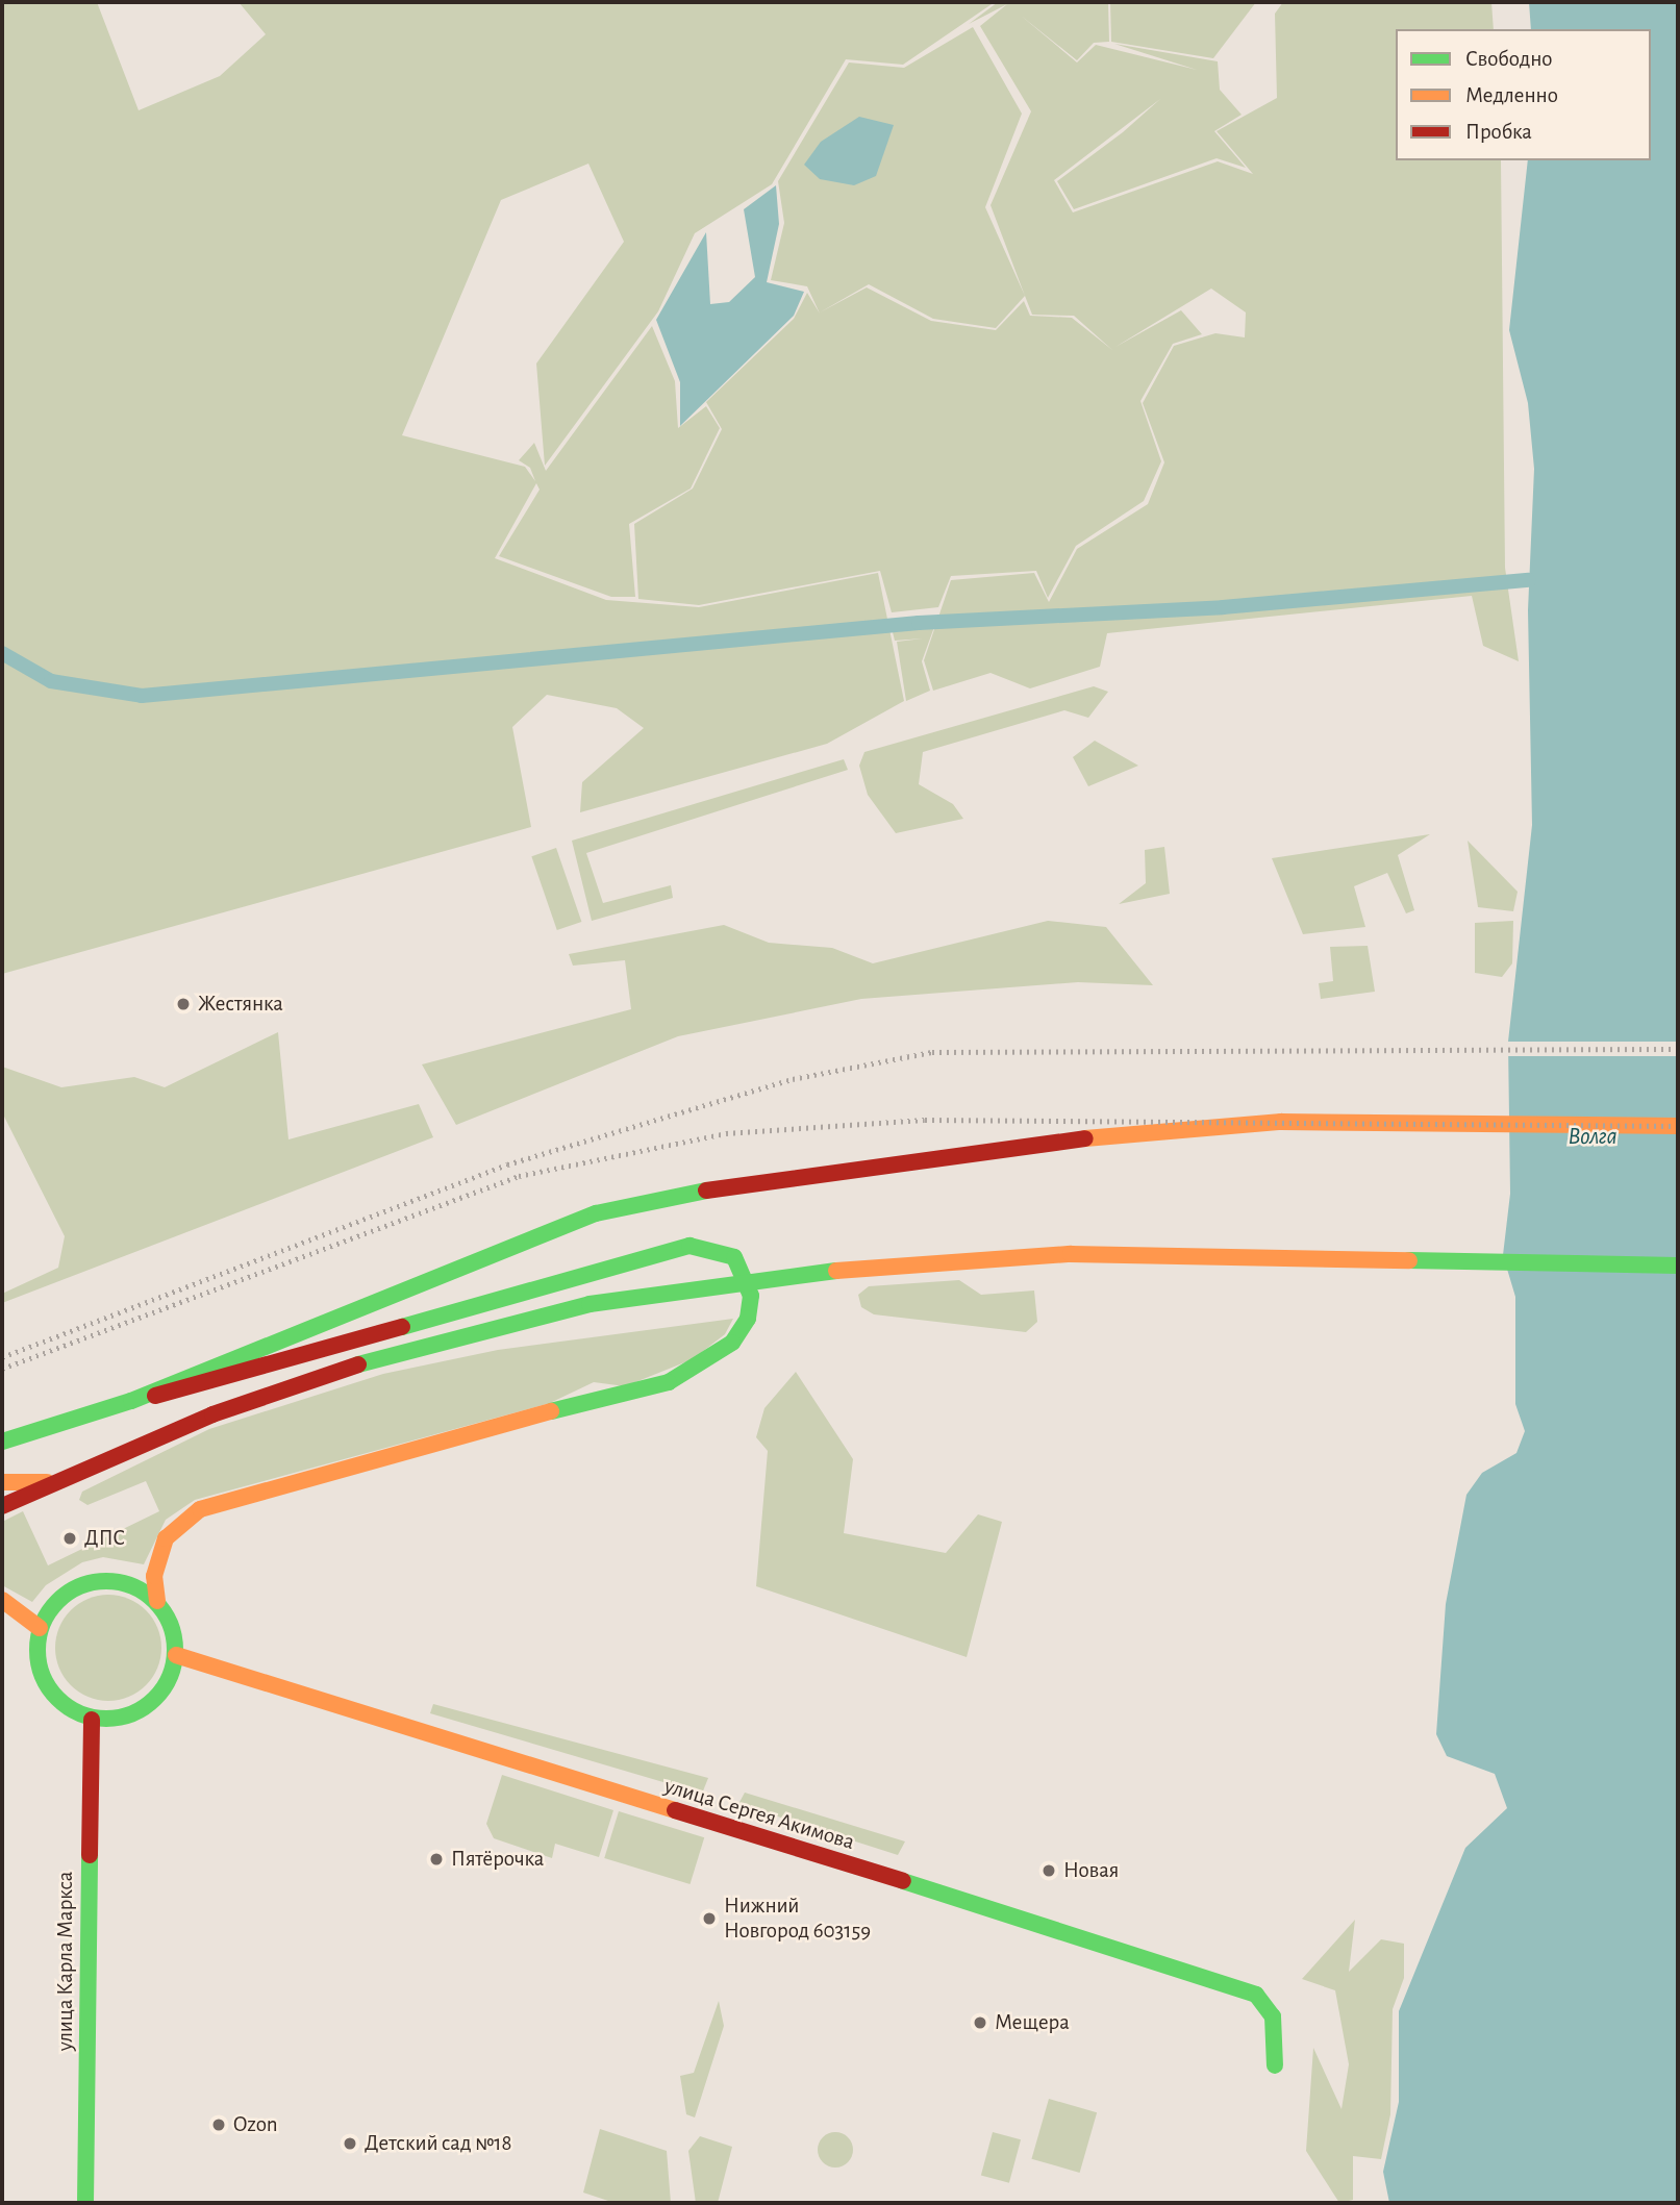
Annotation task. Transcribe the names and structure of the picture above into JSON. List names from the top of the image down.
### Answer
{
  "streets": {
    "street": ["улица Сергея Акимова", "улица Карла Маркса"]
  },
  "crossings": [
    ["улица Сергея Акимова", "улица Карла Маркса"]
  ],
  "water": ["Волга"],
  "places": [
    "Жестянка",
    "ДПС",
    "Пятёрочка",
    "Новая",
    "Нижний Новгород 603159",
    "Мещера",
    "Ozon",
    "Детский сад №18"
  ],
  "legend": ["Свободно", "Медленно", "Пробка"]
}
